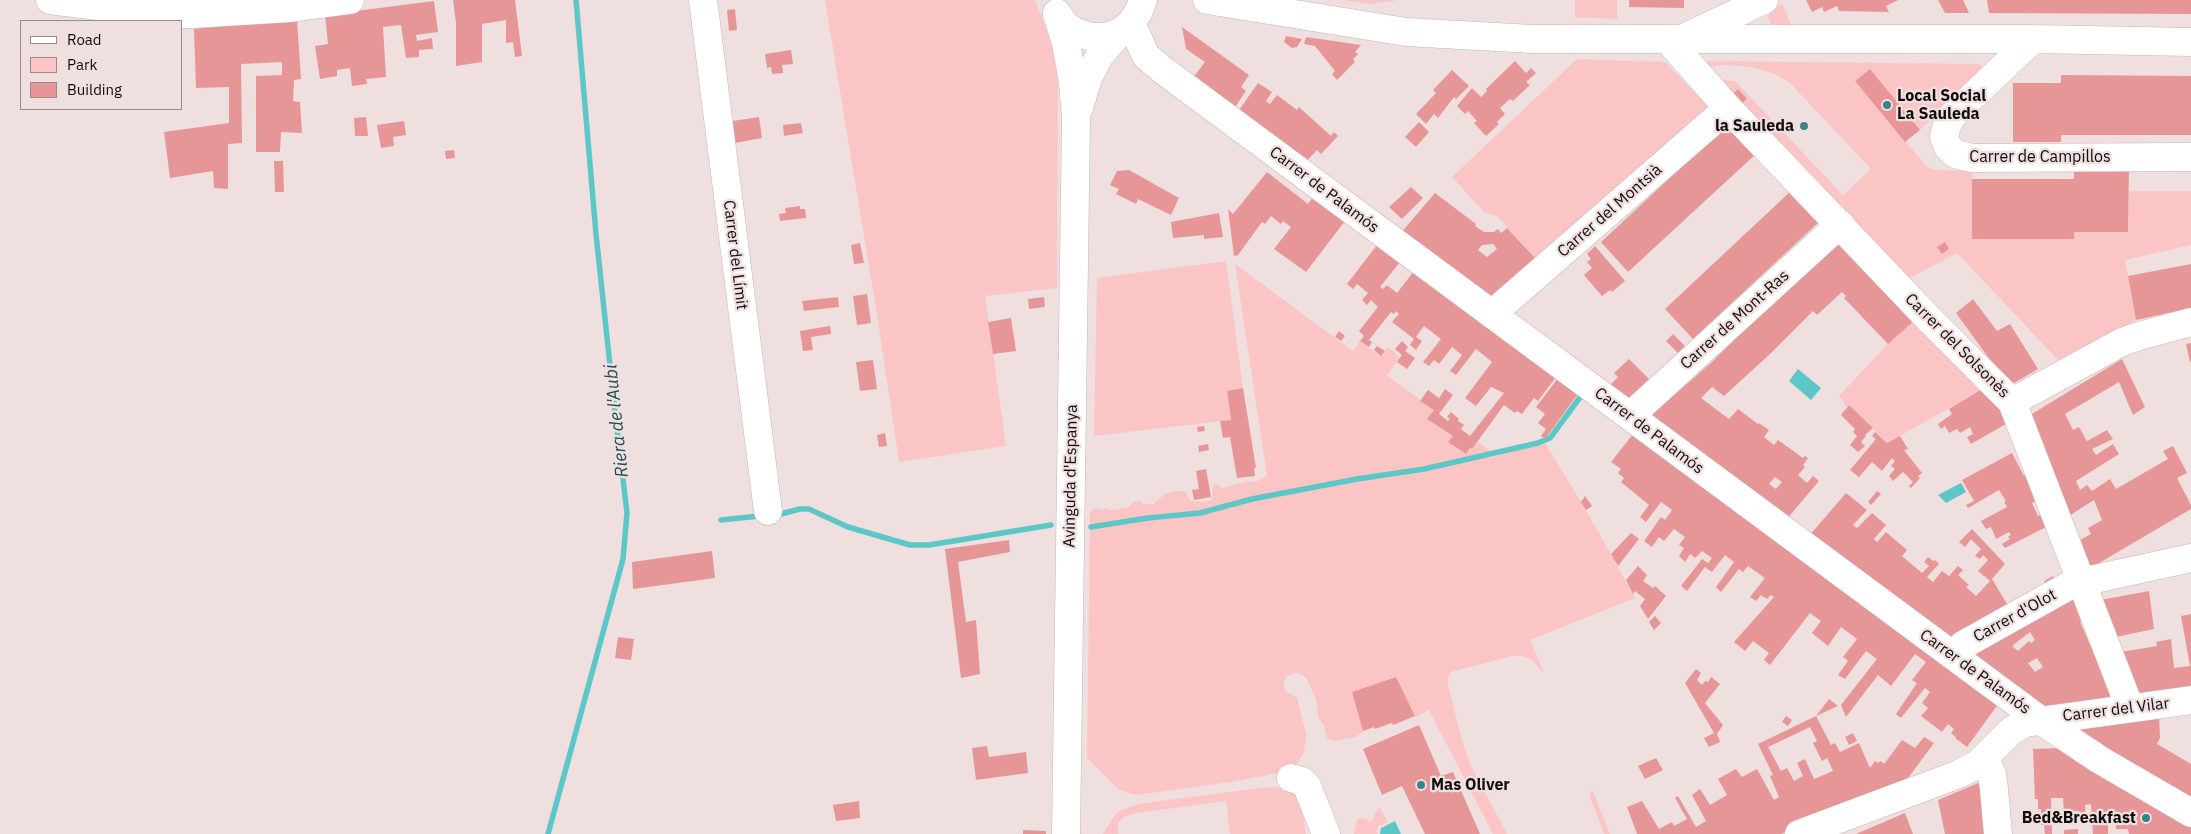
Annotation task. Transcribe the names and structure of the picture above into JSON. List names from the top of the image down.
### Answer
{
  "streets": {
    "street": [
      "Carrer de Campillos",
      "Carrer de Palamós",
      "Carrer del Montsià",
      "Carrer del Límit",
      "Carrer de Mont-Ras",
      "Carrer del Solsonès",
      "Avinguda d'Espanya",
      "Carrer d'Olot",
      "Carrer del Vilar"
    ]
  },
  "crossings": [
    ["Carrer de Palamós", "Carrer del Montsià"],
    ["Carrer de Palamós", "Carrer de Mont-Ras"],
    ["Carrer de Palamós", "Avinguda d'Espanya"],
    ["Carrer de Palamós", "Carrer d'Olot"],
    ["Carrer de Palamós", "Carrer del Vilar"],
    ["Carrer del Montsià", "Carrer del Solsonès"],
    ["Carrer de Mont-Ras", "Carrer del Solsonès"],
    ["Carrer del Solsonès", "Carrer d'Olot"],
    ["Carrer del Solsonès", "Carrer del Vilar"]
  ],
  "water": ["Riera de l'Aubi"],
  "places": [
    "Local Social La Sauleda",
    "la Sauleda",
    "Mas Oliver",
    "Bed&Breakfast"
  ],
  "legend": ["Road", "Park", "Building"]
}
